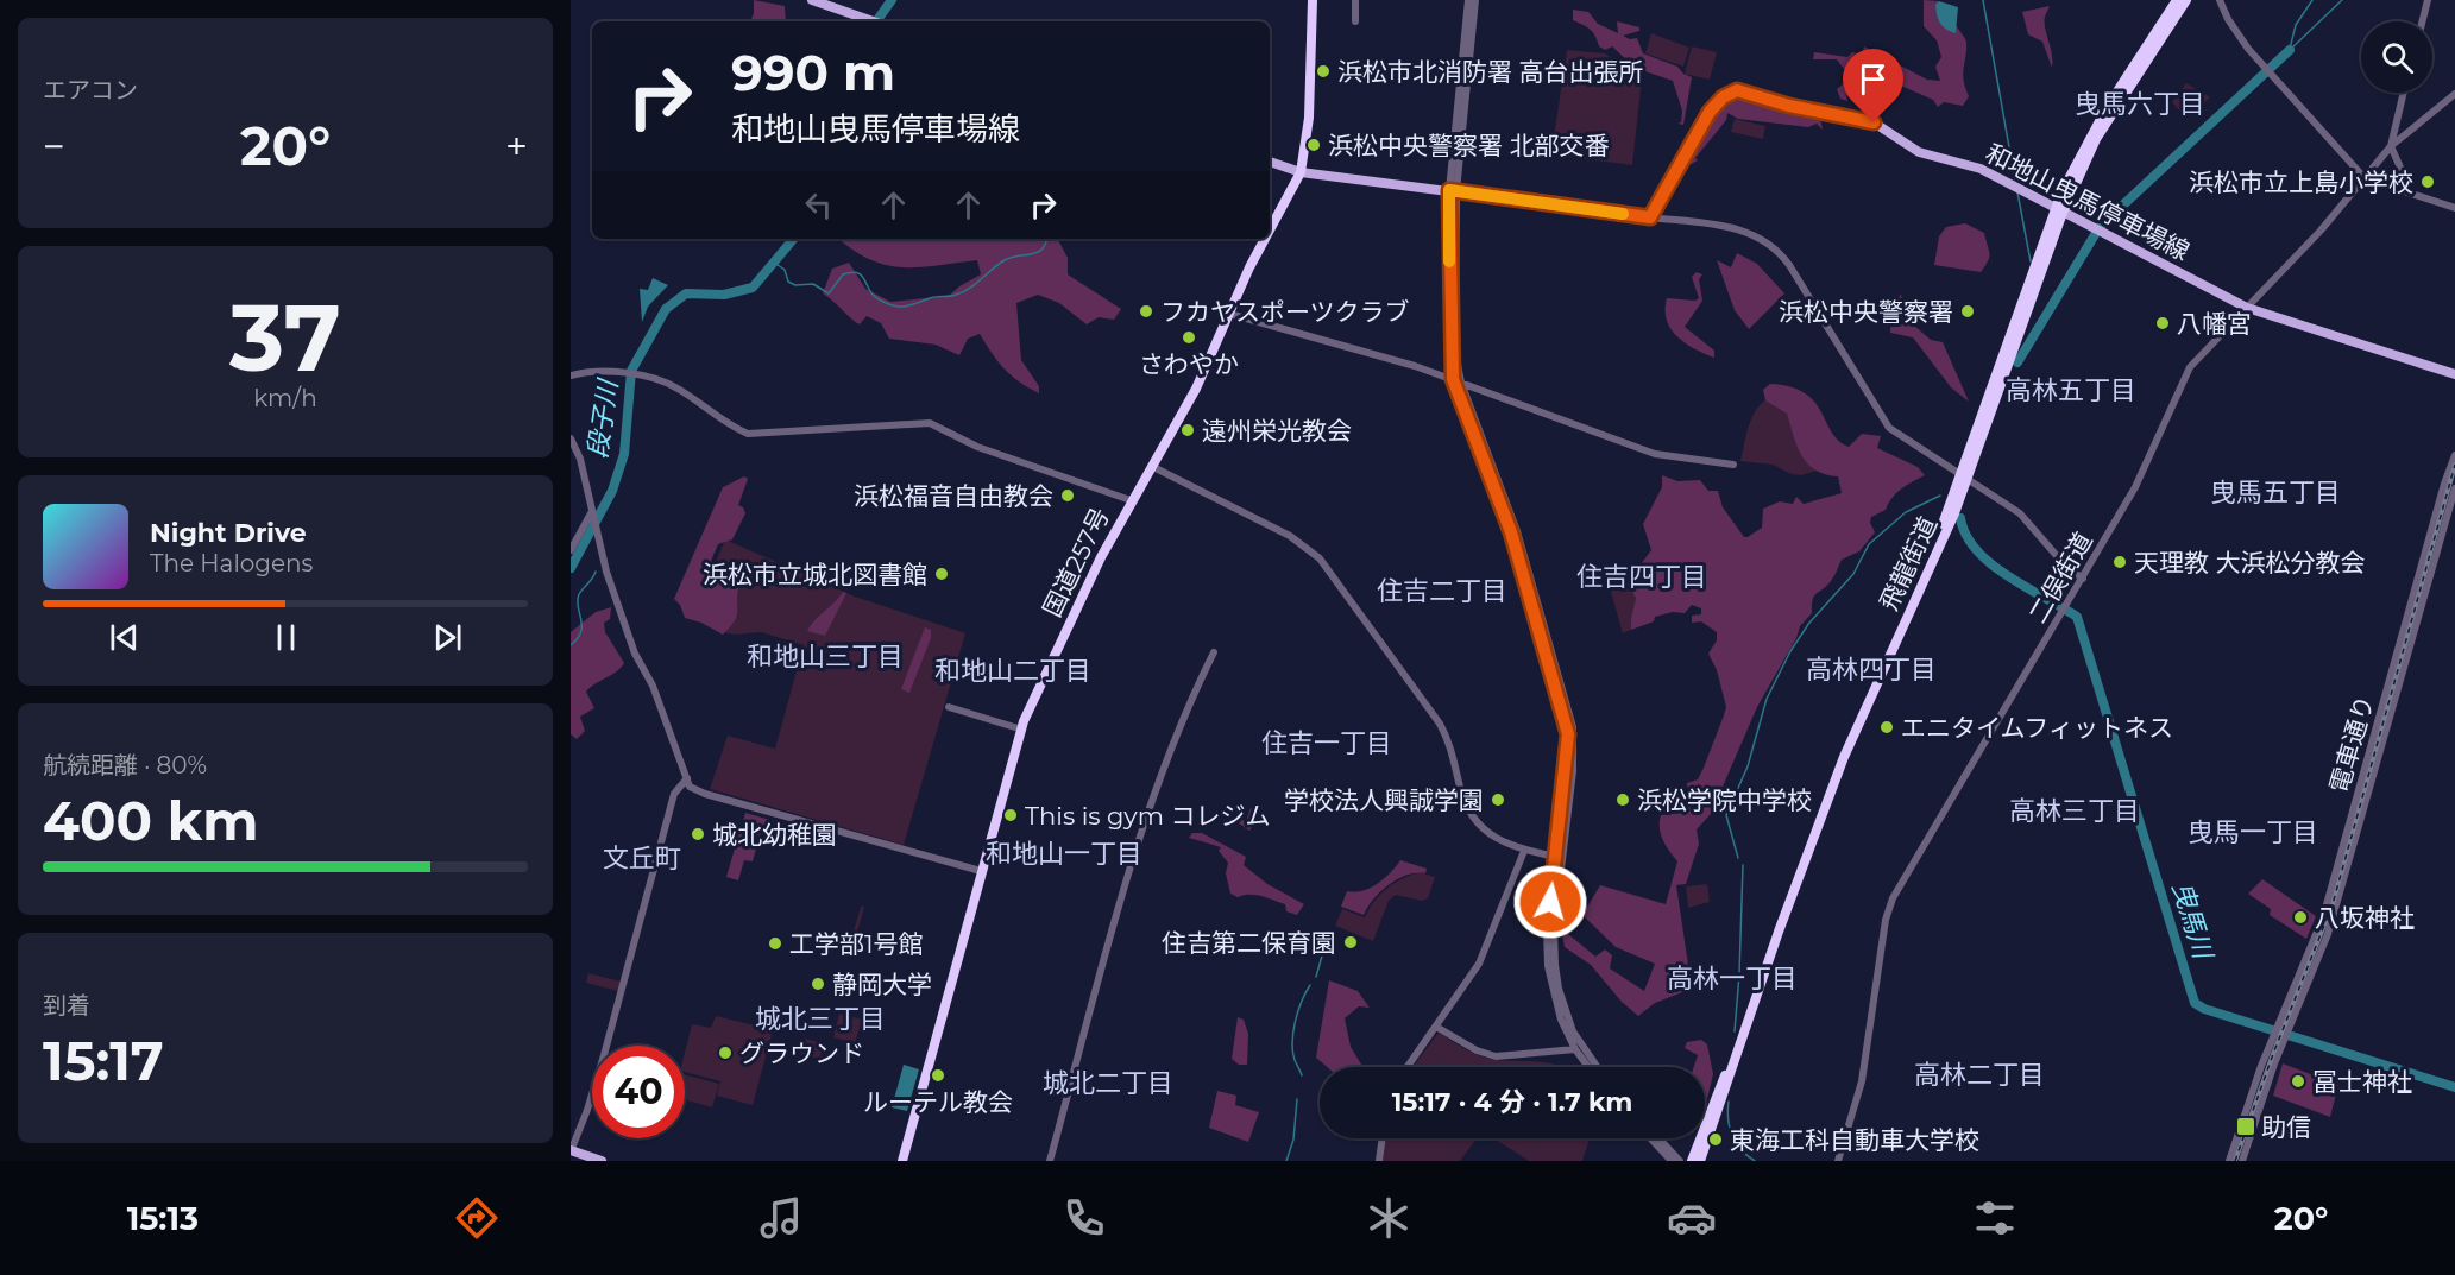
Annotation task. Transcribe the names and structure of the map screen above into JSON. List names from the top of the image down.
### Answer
{
  "streets": {
    "highway": ["国道257号", "飛龍街道"],
    "main road": ["和地山曳馬停車場線"],
    "street": ["二俣街道", "電車通り"]
  },
  "crossings": [
    ["和地山曳馬停車場線", "飛龍街道"],
    ["和地山曳馬停車場線", "二俣街道"]
  ],
  "districts": [
    "曳馬六丁目",
    "高林五丁目",
    "曳馬五丁目",
    "住吉四丁目",
    "住吉二丁目",
    "和地山三丁目",
    "高林四丁目",
    "和地山二丁目",
    "住吉一丁目",
    "高林三丁目",
    "曳馬一丁目",
    "和地山一丁目",
    "文丘町",
    "高林一丁目",
    "城北三丁目",
    "高林二丁目",
    "城北二丁目"
  ],
  "water": ["段子川", "曳馬川"],
  "places": {
    "other": [
      "浜松市北消防署 高台出張所",
      "浜松中央警察署 北部交番",
      "浜松市立上島小学校",
      "フカヤスポーツクラブ",
      "浜松中央警察署",
      "八幡宮",
      "さわやか",
      "遠州栄光教会",
      "浜松福音自由教会",
      "天理教 大浜松分教会",
      "浜松市立城北図書館",
      "エニタイムフィットネス",
      "学校法人興誠学園",
      "浜松学院中学校",
      "This is gym コレジム",
      "城北幼稚園",
      "八坂神社",
      "住吉第二保育園",
      "工学部1号館",
      "静岡大学",
      "グラウンド",
      "ルーテル教会",
      "冨士神社",
      "東海工科自動車大学校"
    ],
    "transit": ["助信"]
  },
  "page": {
    "tile": [
      "エアコン",
      ["37", "km/h"],
      ["航続距離 · 80%", "400 km"],
      ["到着", "15:17"]
    ],
    "turn": ["990 m", "和地山曳馬停車場線"],
    "heat": ["−", "20°", "+"],
    "song": ["Night Drive", "The Halogens"],
    "limit": "40",
    "trip": "15:17 · 4 分 · 1.7 km",
    "tabs": ["15:13", "20°"]
  }
}
